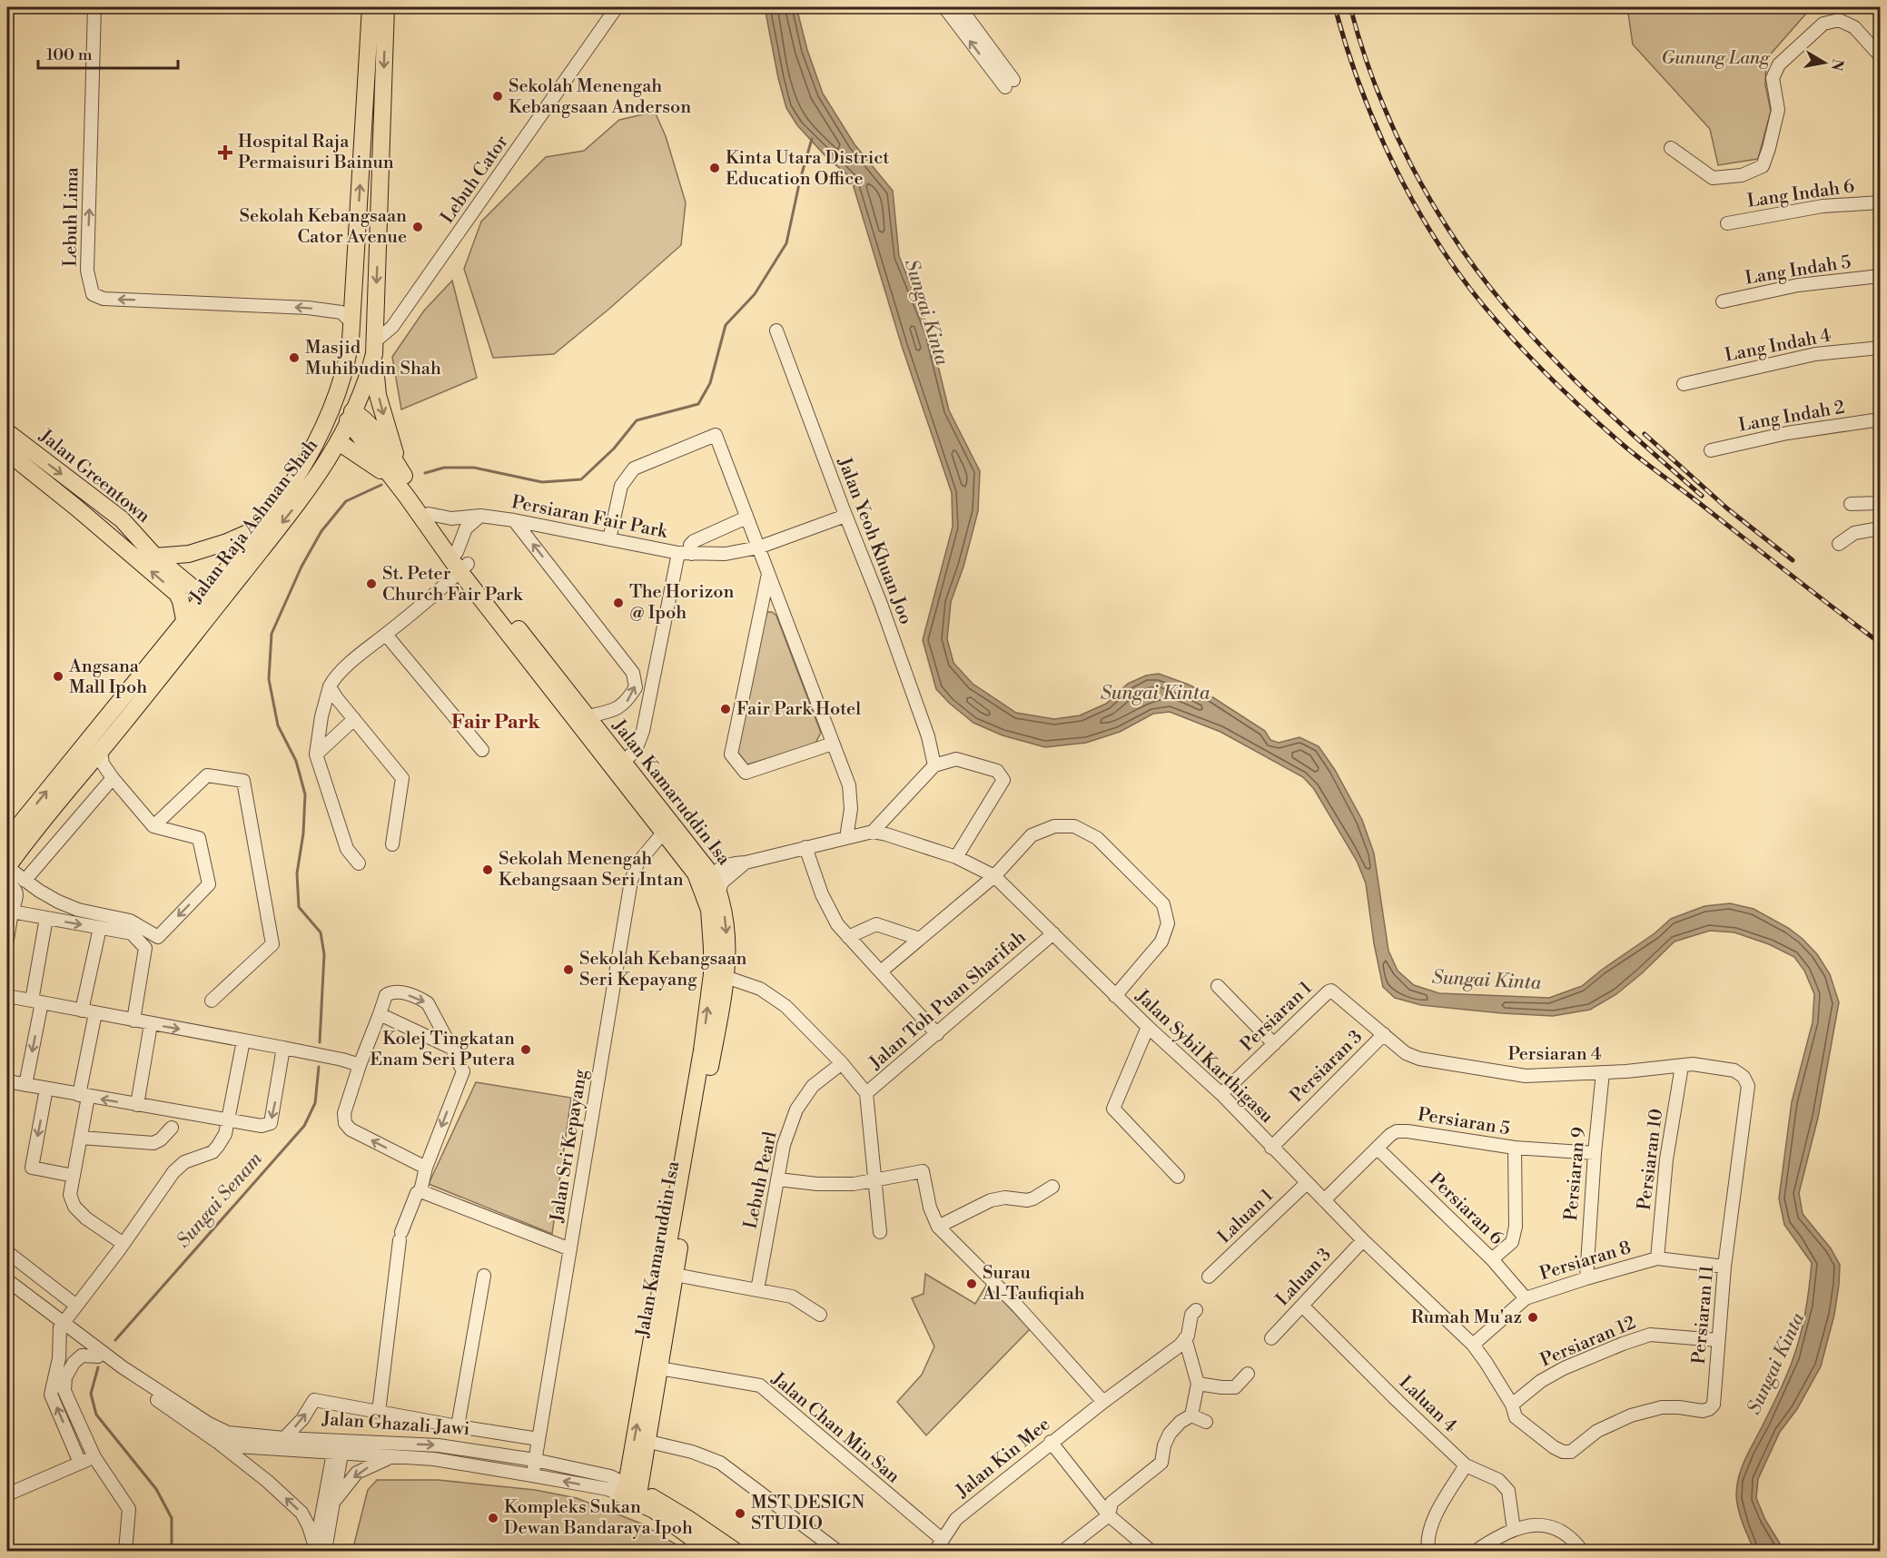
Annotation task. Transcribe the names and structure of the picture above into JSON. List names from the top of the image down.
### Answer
{
  "streets": {
    "main road": [
      "Jalan Greentown",
      "Jalan Raja Ashman Shah",
      "Jalan Kamaruddin Isa",
      "Jalan Ghazali Jawi"
    ],
    "street": [
      "Lebuh Cator",
      "Lang Indah 6",
      "Lebuh Lima",
      "Lang Indah 5",
      "Lang Indah 4",
      "Lang Indah 2",
      "Persiaran Fair Park",
      "Jalan Yeoh Khuan Joo",
      "Jalan Toh Puan Sharifah",
      "Persiaran 1",
      "Persiaran 4",
      "Jalan Sybil Karthigasu",
      "Persiaran 3",
      "Persiaran 5",
      "Jalan Sri Kepayang",
      "Persiaran 10",
      "Persiaran 9",
      "Lebuh Pearl",
      "Persiaran 6",
      "Laluan 1",
      "Persiaran 8",
      "Laluan 3",
      "Persiaran 11",
      "Persiaran 12",
      "Laluan 4",
      "Jalan Chan Min San",
      "Jalan Kin Mee"
    ]
  },
  "crossings": [
    ["Lebuh Cator", "Jalan Raja Ashman Shah"],
    ["Lebuh Lima", "Jalan Raja Ashman Shah"],
    ["Jalan Greentown", "Jalan Raja Ashman Shah"],
    ["Persiaran Fair Park", "Jalan Yeoh Khuan Joo"],
    ["Persiaran Fair Park", "Jalan Kamaruddin Isa"],
    ["Jalan Raja Ashman Shah", "Jalan Kamaruddin Isa"],
    ["Jalan Kamaruddin Isa", "Jalan Sybil Karthigasu"],
    ["Jalan Kamaruddin Isa", "Jalan Sri Kepayang"],
    ["Jalan Kamaruddin Isa", "Jalan Ghazali Jawi"],
    ["Jalan Kamaruddin Isa", "Jalan Chan Min San"],
    ["Jalan Toh Puan Sharifah", "Jalan Sybil Karthigasu"],
    ["Persiaran 1", "Persiaran 4"],
    ["Persiaran 1", "Jalan Sybil Karthigasu"],
    ["Persiaran 4", "Persiaran 3"],
    ["Persiaran 4", "Persiaran 10"],
    ["Persiaran 4", "Persiaran 9"],
    ["Persiaran 4", "Persiaran 11"],
    ["Jalan Sybil Karthigasu", "Persiaran 3"],
    ["Jalan Sybil Karthigasu", "Persiaran 5"],
    ["Jalan Sybil Karthigasu", "Laluan 1"],
    ["Jalan Sybil Karthigasu", "Persiaran 8"],
    ["Jalan Sybil Karthigasu", "Laluan 3"],
    ["Jalan Sybil Karthigasu", "Persiaran 11"],
    ["Jalan Sybil Karthigasu", "Persiaran 12"],
    ["Persiaran 5", "Persiaran 9"],
    ["Persiaran 5", "Persiaran 6"],
    ["Jalan Sri Kepayang", "Jalan Ghazali Jawi"],
    ["Persiaran 10", "Persiaran 8"],
    ["Persiaran 9", "Persiaran 8"],
    ["Persiaran 6", "Persiaran 8"],
    ["Persiaran 8", "Persiaran 11"],
    ["Laluan 3", "Laluan 4"],
    ["Persiaran 11", "Persiaran 12"],
    ["Jalan Chan Min San", "Jalan Kin Mee"]
  ],
  "districts": ["Fair Park"],
  "water": ["Sungai Kinta", "Sungai Senam"],
  "parks": ["Gunung Lang"],
  "places": {
    "other": [
      "Sekolah Menengah Kebangsaan Anderson",
      "Kinta Utara District Education Office",
      "Sekolah Kebangsaan Cator Avenue",
      "Masjid Muhibudin Shah",
      "St. Peter Church Fair Park",
      "The Horizon @ Ipoh",
      "Angsana Mall Ipoh",
      "Fair Park Hotel",
      "Sekolah Menengah Kebangsaan Seri Intan",
      "Sekolah Kebangsaan Seri Kepayang",
      "Kolej Tingkatan Enam Seri Putera",
      "Surau Al-Taufiqiah",
      "Rumah Mu'az",
      "MST DESIGN STUDIO",
      "Kompleks Sukan Dewan Bandaraya Ipoh"
    ],
    "health": ["Hospital Raja Permaisuri Bainun"]
  },
  "scale_bar": "100 m",
  "north": "right"
}
